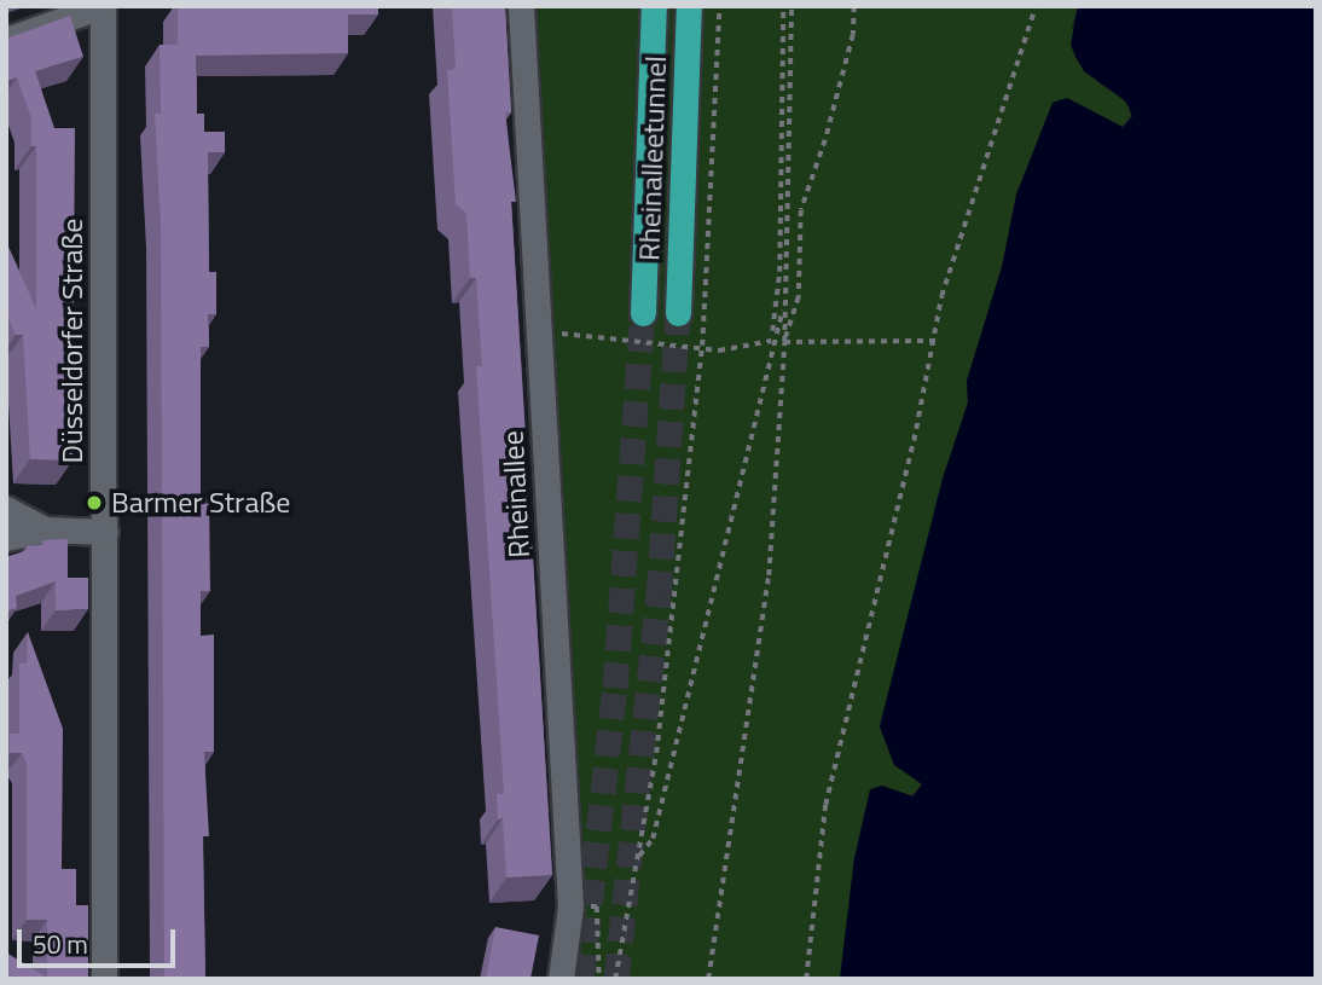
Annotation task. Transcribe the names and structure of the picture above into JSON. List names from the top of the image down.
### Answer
{
  "streets": {
    "highway": ["Rheinalleetunnel"],
    "street": ["Düsseldorfer Straße", "Rheinallee"]
  },
  "places": ["Barmer Straße"],
  "scale_bar": "50 m"
}
